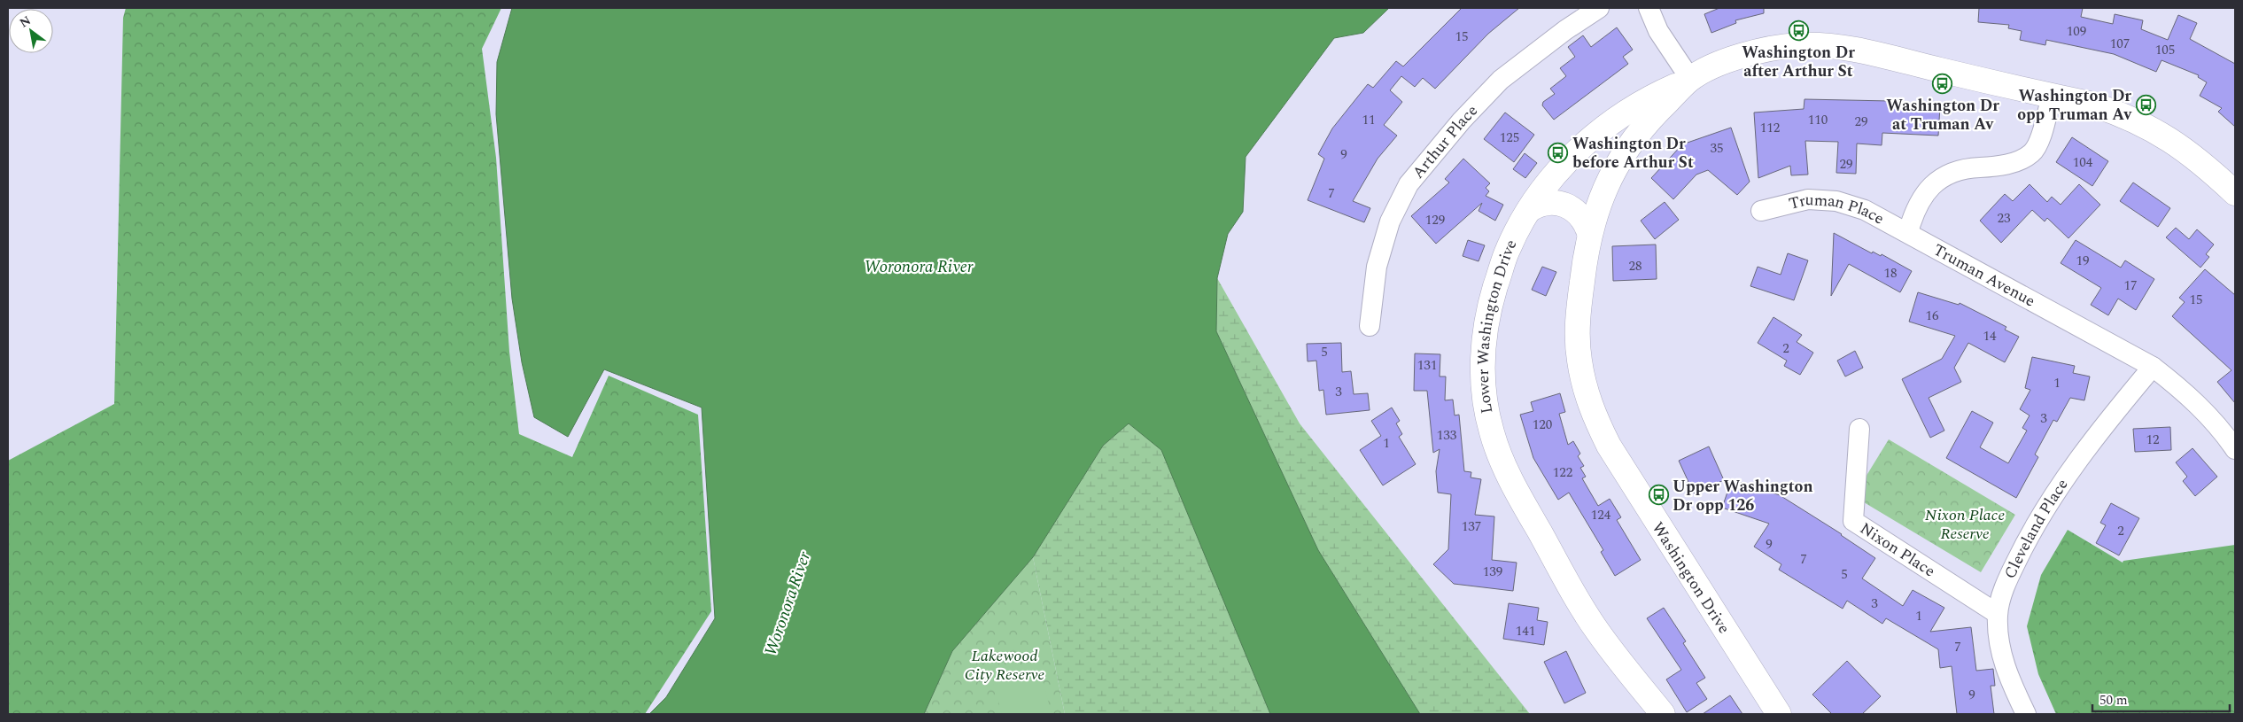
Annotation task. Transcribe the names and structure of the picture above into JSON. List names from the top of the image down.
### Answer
{
  "streets": {
    "street": [
      "Arthur Place",
      "Truman Place",
      "Truman Avenue",
      "Lower Washington Drive",
      "Cleveland Place",
      "Nixon Place",
      "Washington Drive"
    ]
  },
  "crossings": [
    ["Truman Place", "Truman Avenue"],
    ["Truman Avenue", "Cleveland Place"],
    ["Lower Washington Drive", "Washington Drive"],
    ["Cleveland Place", "Nixon Place"]
  ],
  "water": ["Woronora River"],
  "parks": ["Nixon Place Reserve", "Lakewood City Reserve"],
  "places": {
    "bus stop": [
      "Washington Dr after Arthur St",
      "Washington Dr at Truman Av",
      "Washington Dr opp Truman Av",
      "Washington Dr before Arthur St",
      "Upper Washington Dr opp 126"
    ]
  },
  "house_numbers": [
    "109",
    "15",
    "107",
    "105",
    "11",
    "110",
    "29",
    "112",
    "125",
    "35",
    "9",
    "104",
    "29",
    "7",
    "23",
    "129",
    "19",
    "28",
    "18",
    "17",
    "15",
    "16",
    "14",
    "2",
    "5",
    "131",
    "1",
    "3",
    "3",
    "120",
    "133",
    "12",
    "1",
    "122",
    "124",
    "137",
    "2",
    "9",
    "7",
    "139",
    "5",
    "3",
    "1",
    "141",
    "7",
    "9"
  ],
  "scale_bar": "50 m",
  "north": "top left"
}
